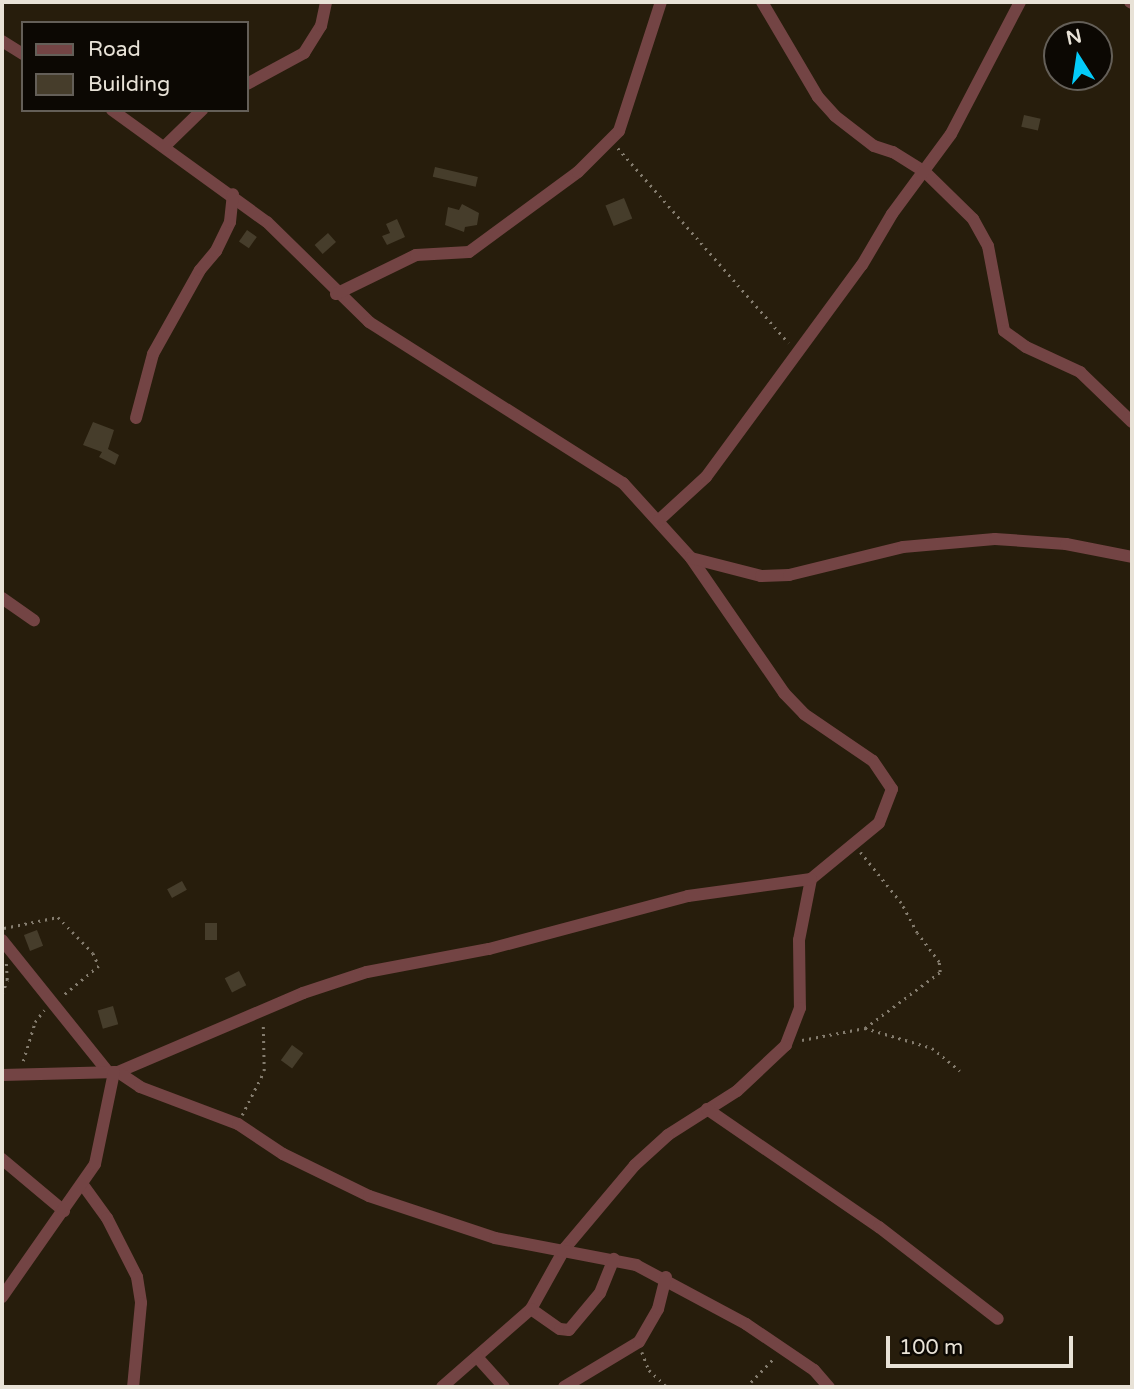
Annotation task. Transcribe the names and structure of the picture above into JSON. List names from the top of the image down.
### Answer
{
  "legend": ["Road", "Building"],
  "scale_bar": "100 m",
  "north": "top"
}
